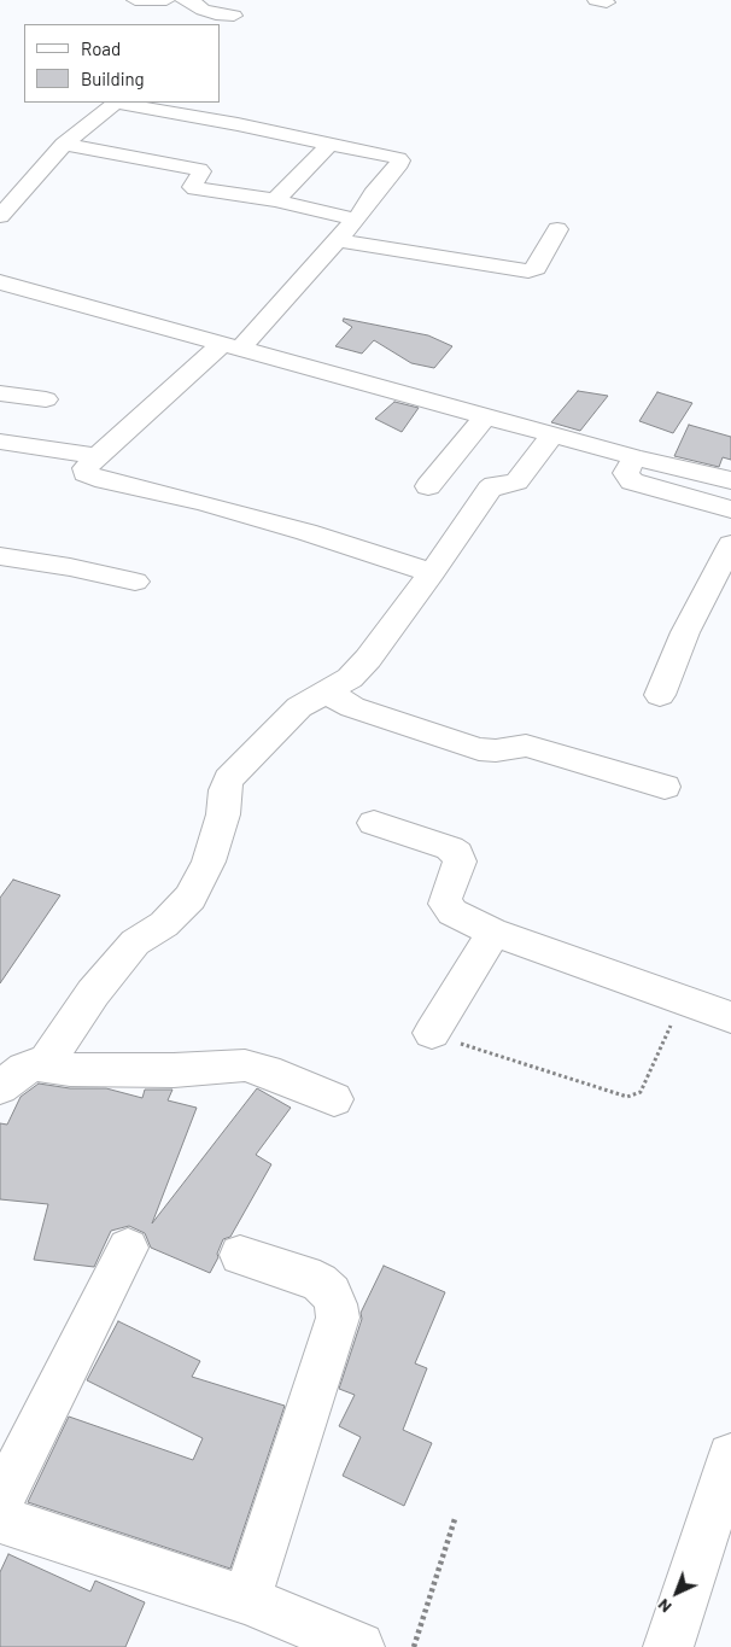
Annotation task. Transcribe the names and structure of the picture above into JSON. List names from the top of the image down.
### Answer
{
  "legend": ["Road", "Building"],
  "north": "bottom left"
}
